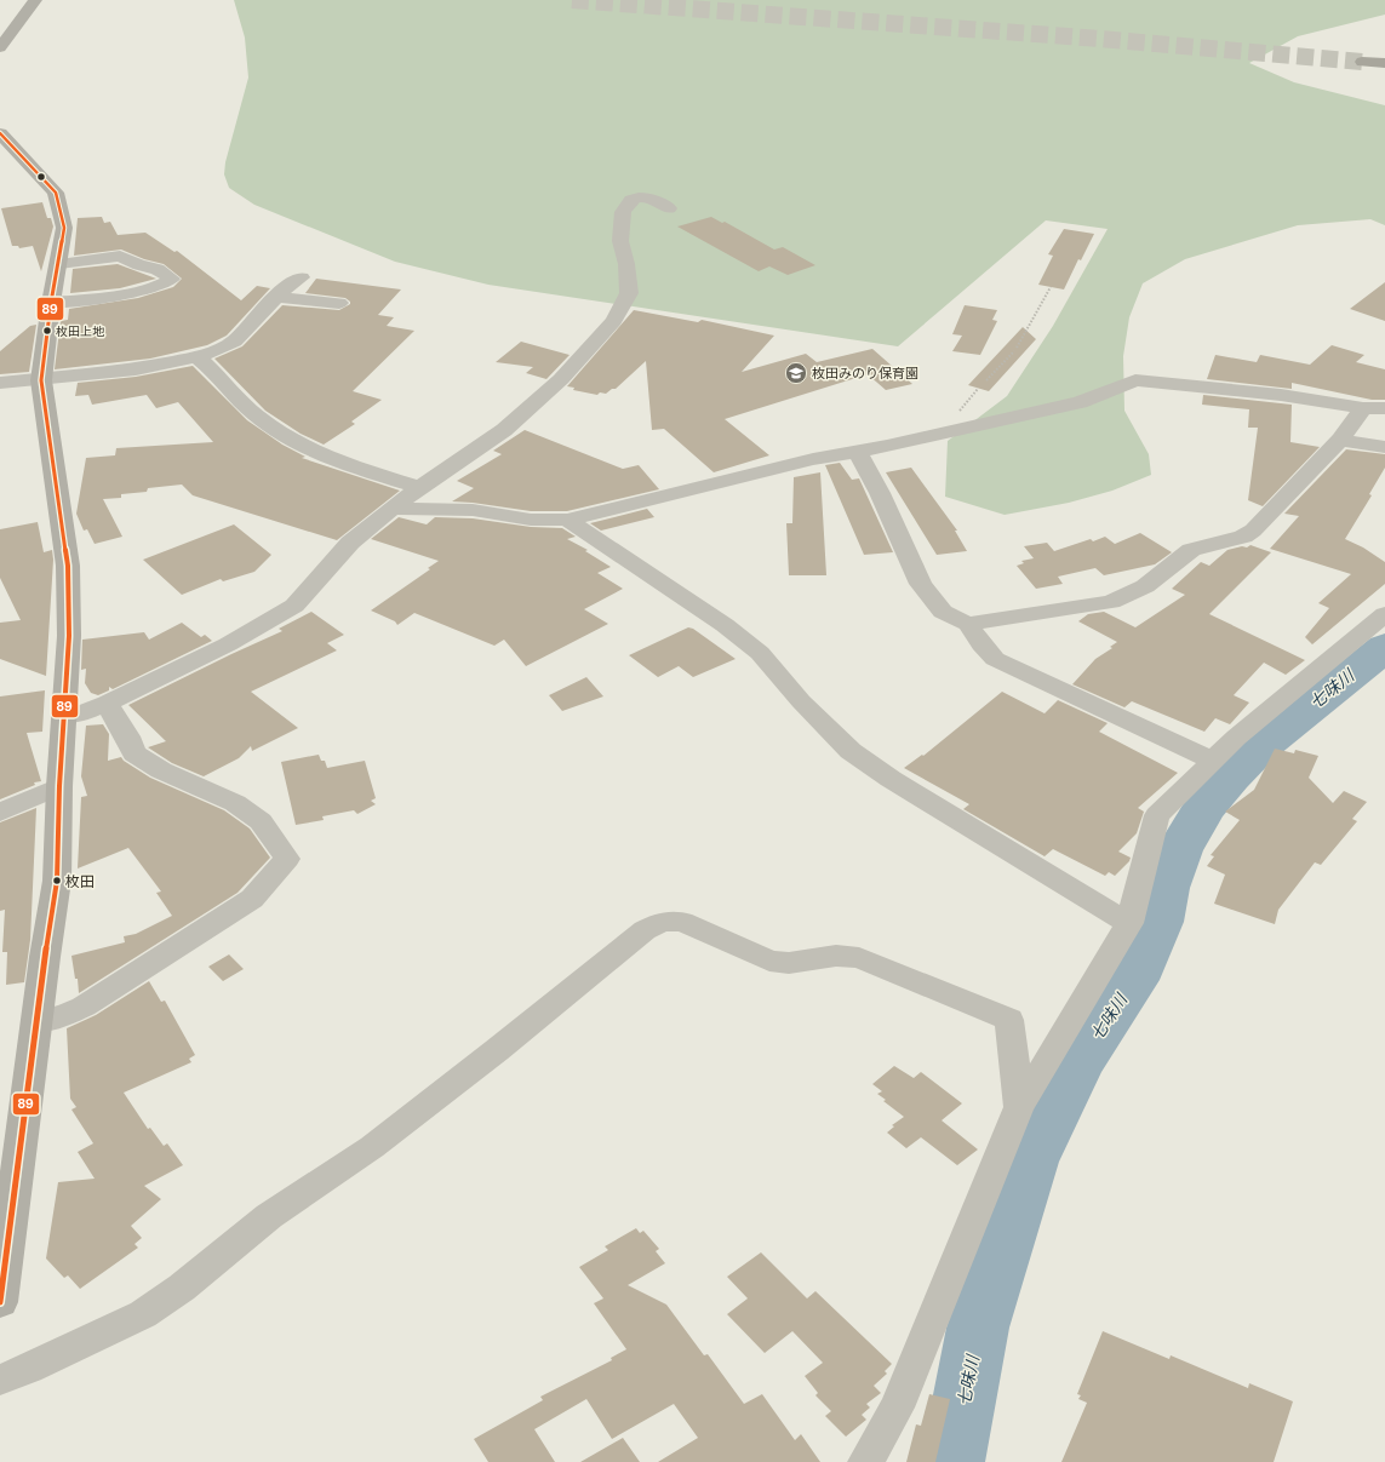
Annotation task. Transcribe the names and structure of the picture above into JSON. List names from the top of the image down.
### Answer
{
  "water": ["七味川"],
  "places": {
    "other": ["枚田上地", "枚田"],
    "school or university": ["枚田みのり保育園"]
  },
  "lines": ["transit line 89"]
}
